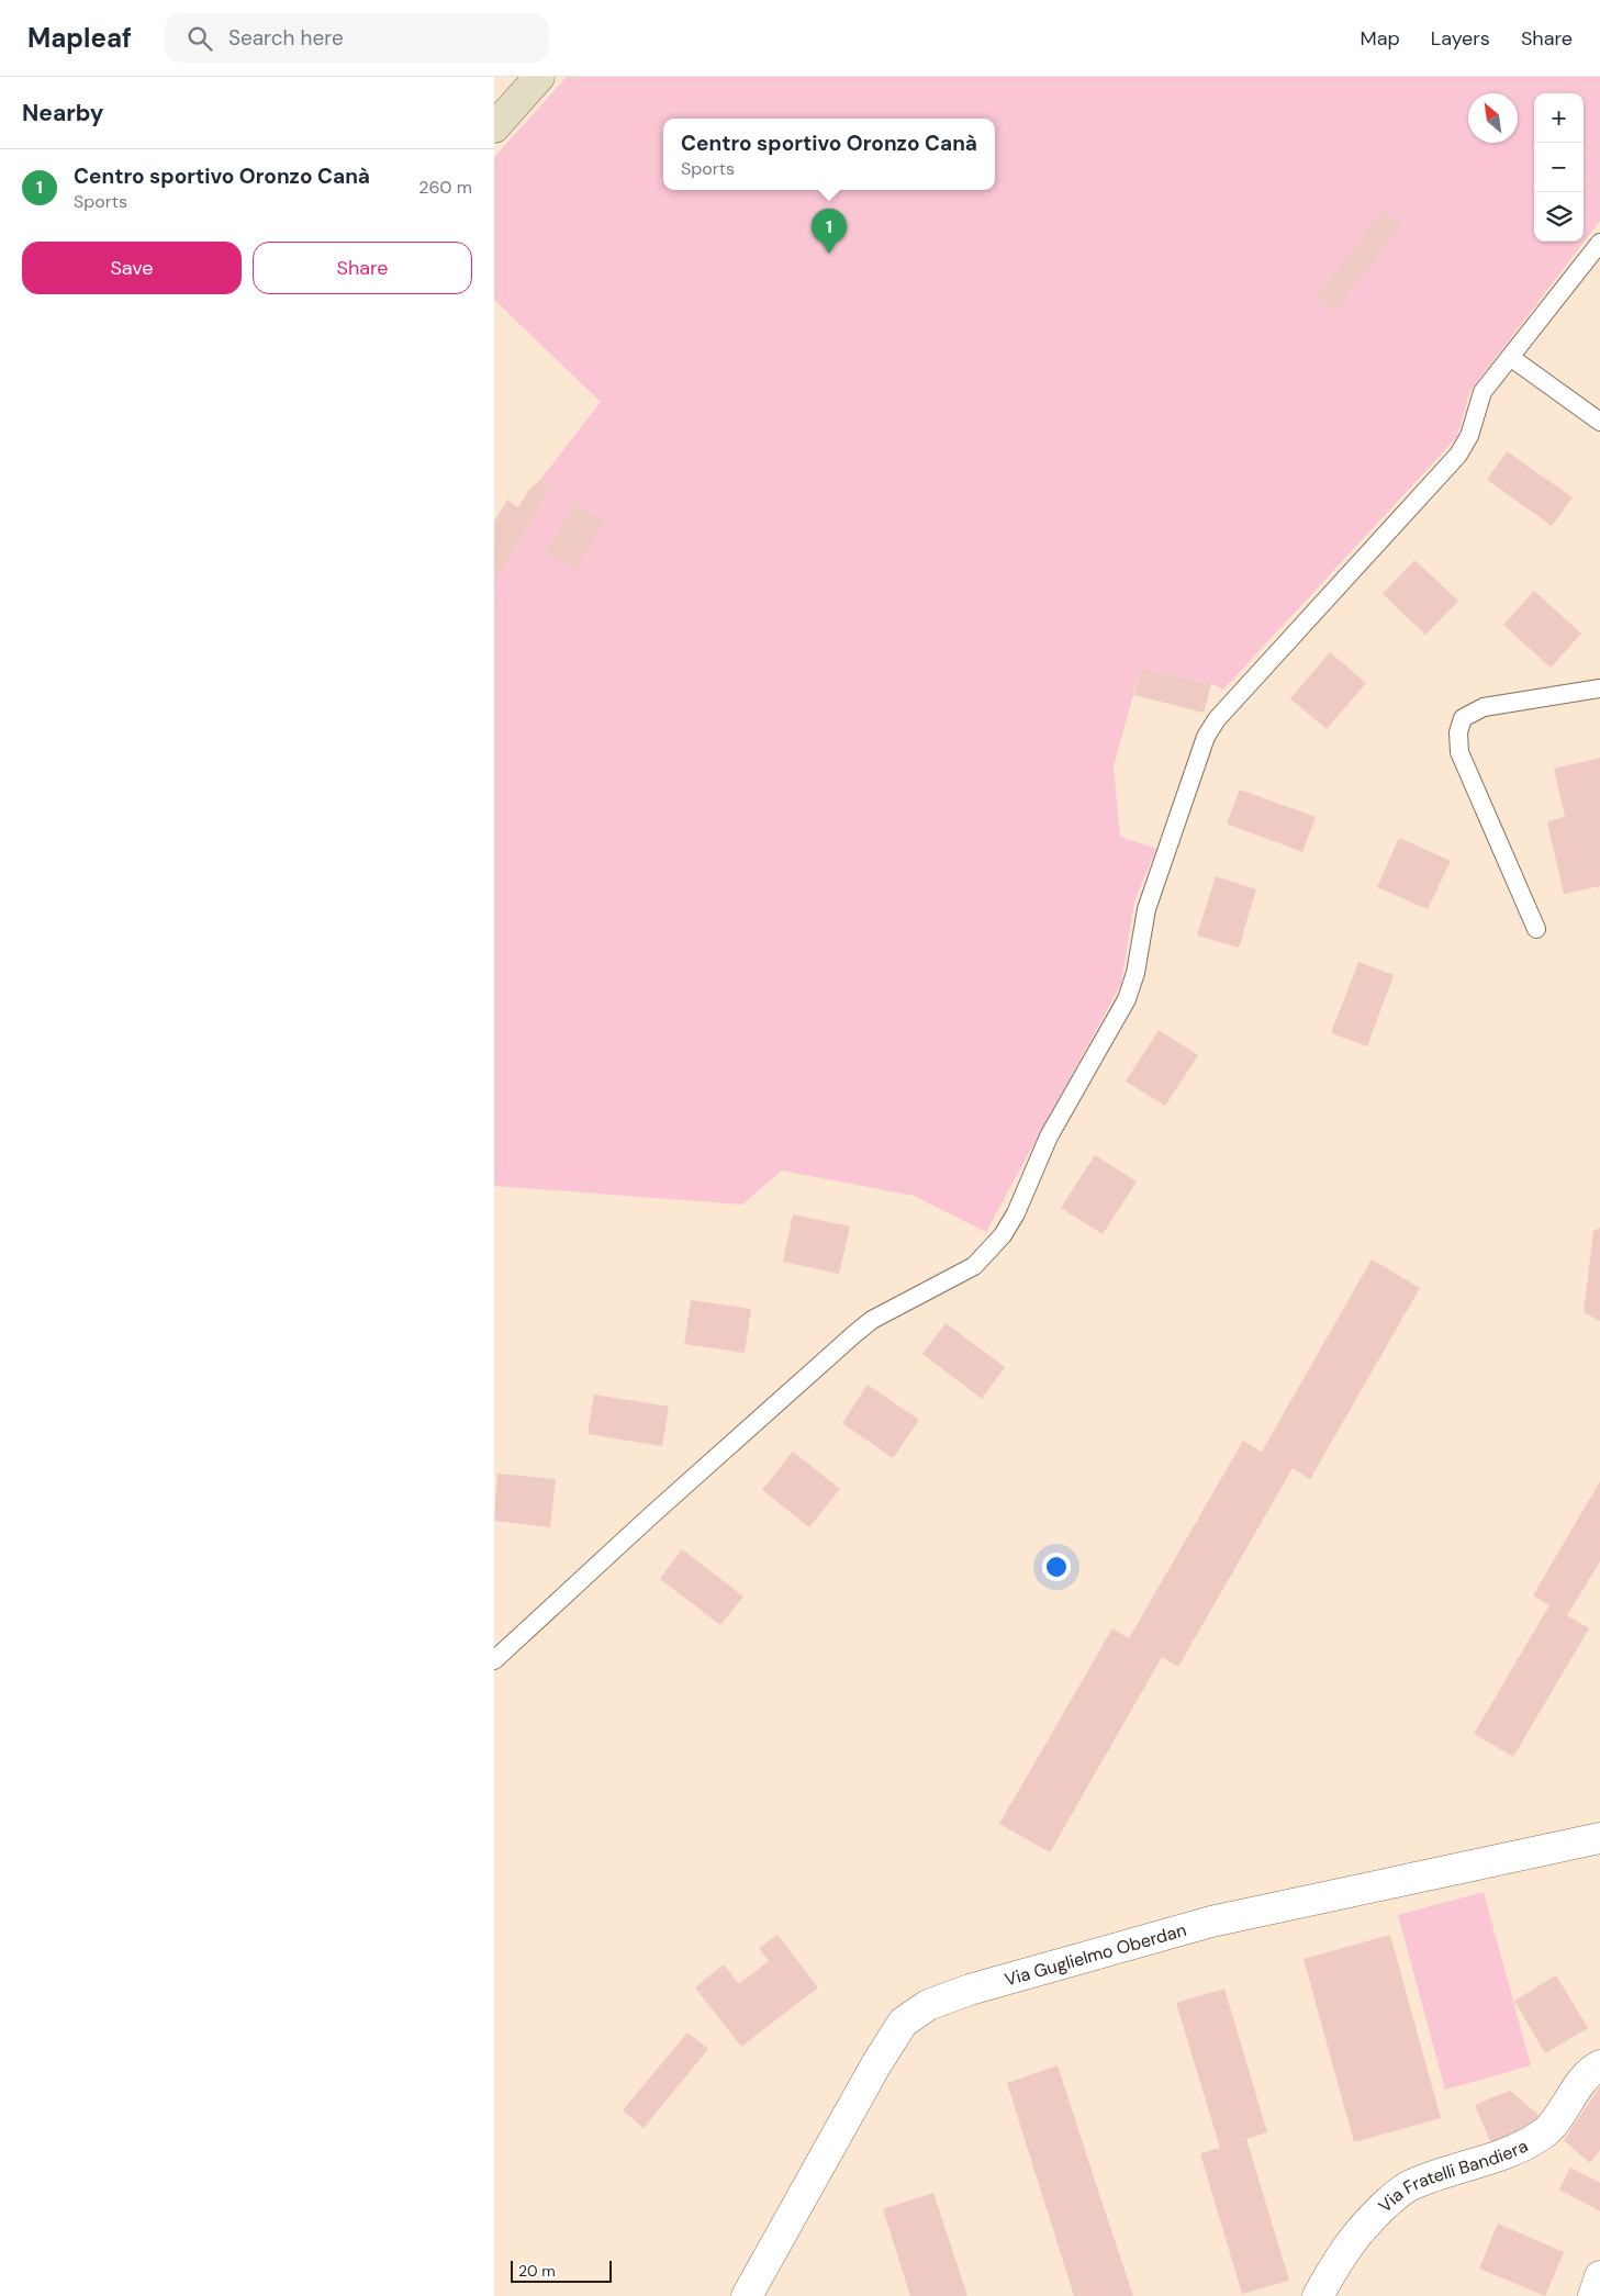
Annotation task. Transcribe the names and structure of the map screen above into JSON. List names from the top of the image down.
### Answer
{
  "streets": {
    "street": ["Via Guglielmo Oberdan", "Via Fratelli Bandiera"]
  },
  "scale_bar": "20 m",
  "north": "top left",
  "page": {
    "header": "Mapleaf",
    "search": "Search here",
    "nav": ["Map", "Layers", "Share"],
    "heading": "Nearby",
    "map_buttons": ["+", "−"],
    "popup": ["Centro sportivo Oronzo Canà", "Sports"],
    "list": [
      {
        "mark": "1",
        "name": "Centro sportivo Oronzo Canà",
        "note": "Sports",
        "value": "260 m"
      }
    ],
    "pins": "1",
    "buttons": ["Save", "Share"],
    "scale": "20 m"
  }
}
